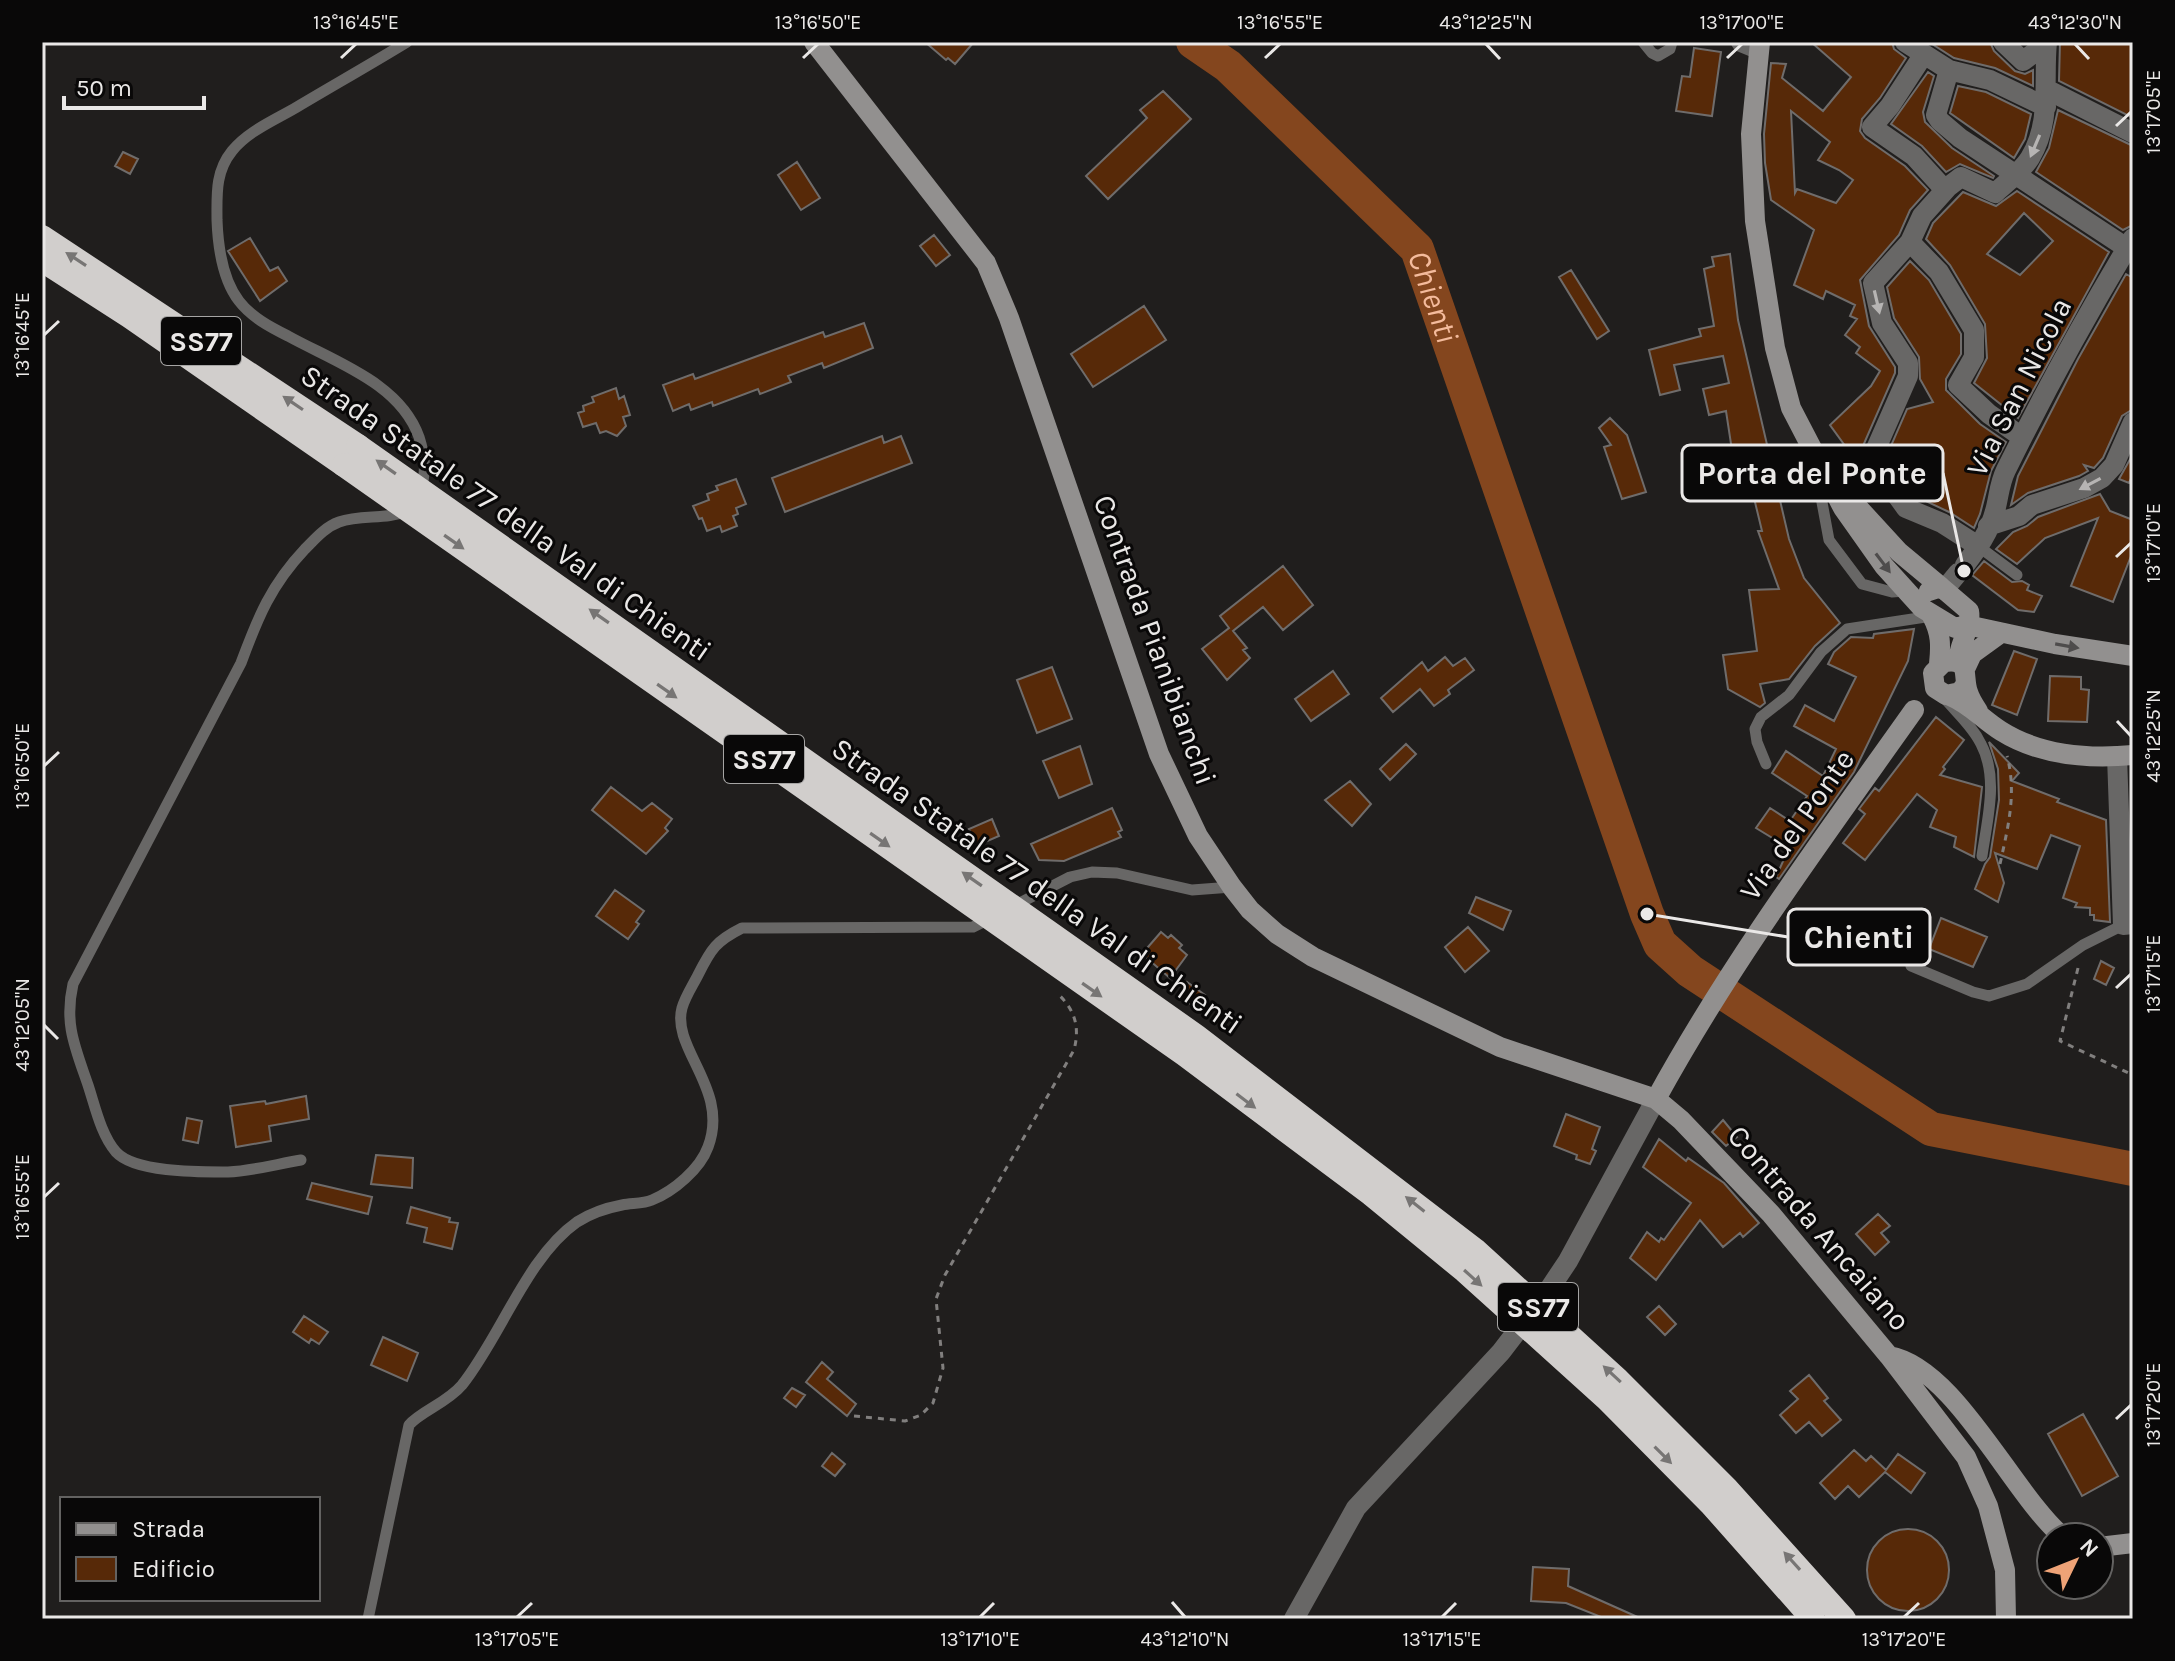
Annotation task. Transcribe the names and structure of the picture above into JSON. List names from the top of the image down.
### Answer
{
  "streets": {
    "highway": ["SS77", "Strada Statale 77 della Val di Chienti"],
    "street": [
      "Via San Nicola",
      "Contrada Pianibianchi",
      "Via del Ponte",
      "Contrada Ancaiano"
    ]
  },
  "crossings": [
    ["Contrada Pianibianchi", "Via del Ponte"],
    ["Contrada Pianibianchi", "Contrada Ancaiano"],
    ["Via del Ponte", "Contrada Ancaiano"]
  ],
  "water": ["Chienti"],
  "places": ["Porta del Ponte", "Chienti"],
  "legend": ["Strada", "Edificio"],
  "scale_bar": "50 m",
  "north": "top right",
  "coordinates": [
    "13°16'45\"E",
    "13°16'50\"E",
    "13°16'55\"E",
    "43°12'25\"N",
    "13°17'00\"E",
    "43°12'30\"N",
    "13°17'05\"E",
    "13°17'10\"E",
    "13°17'15\"E",
    "43°12'05\"N",
    "13°17'20\"E",
    "43°12'10\"N"
  ]
}
